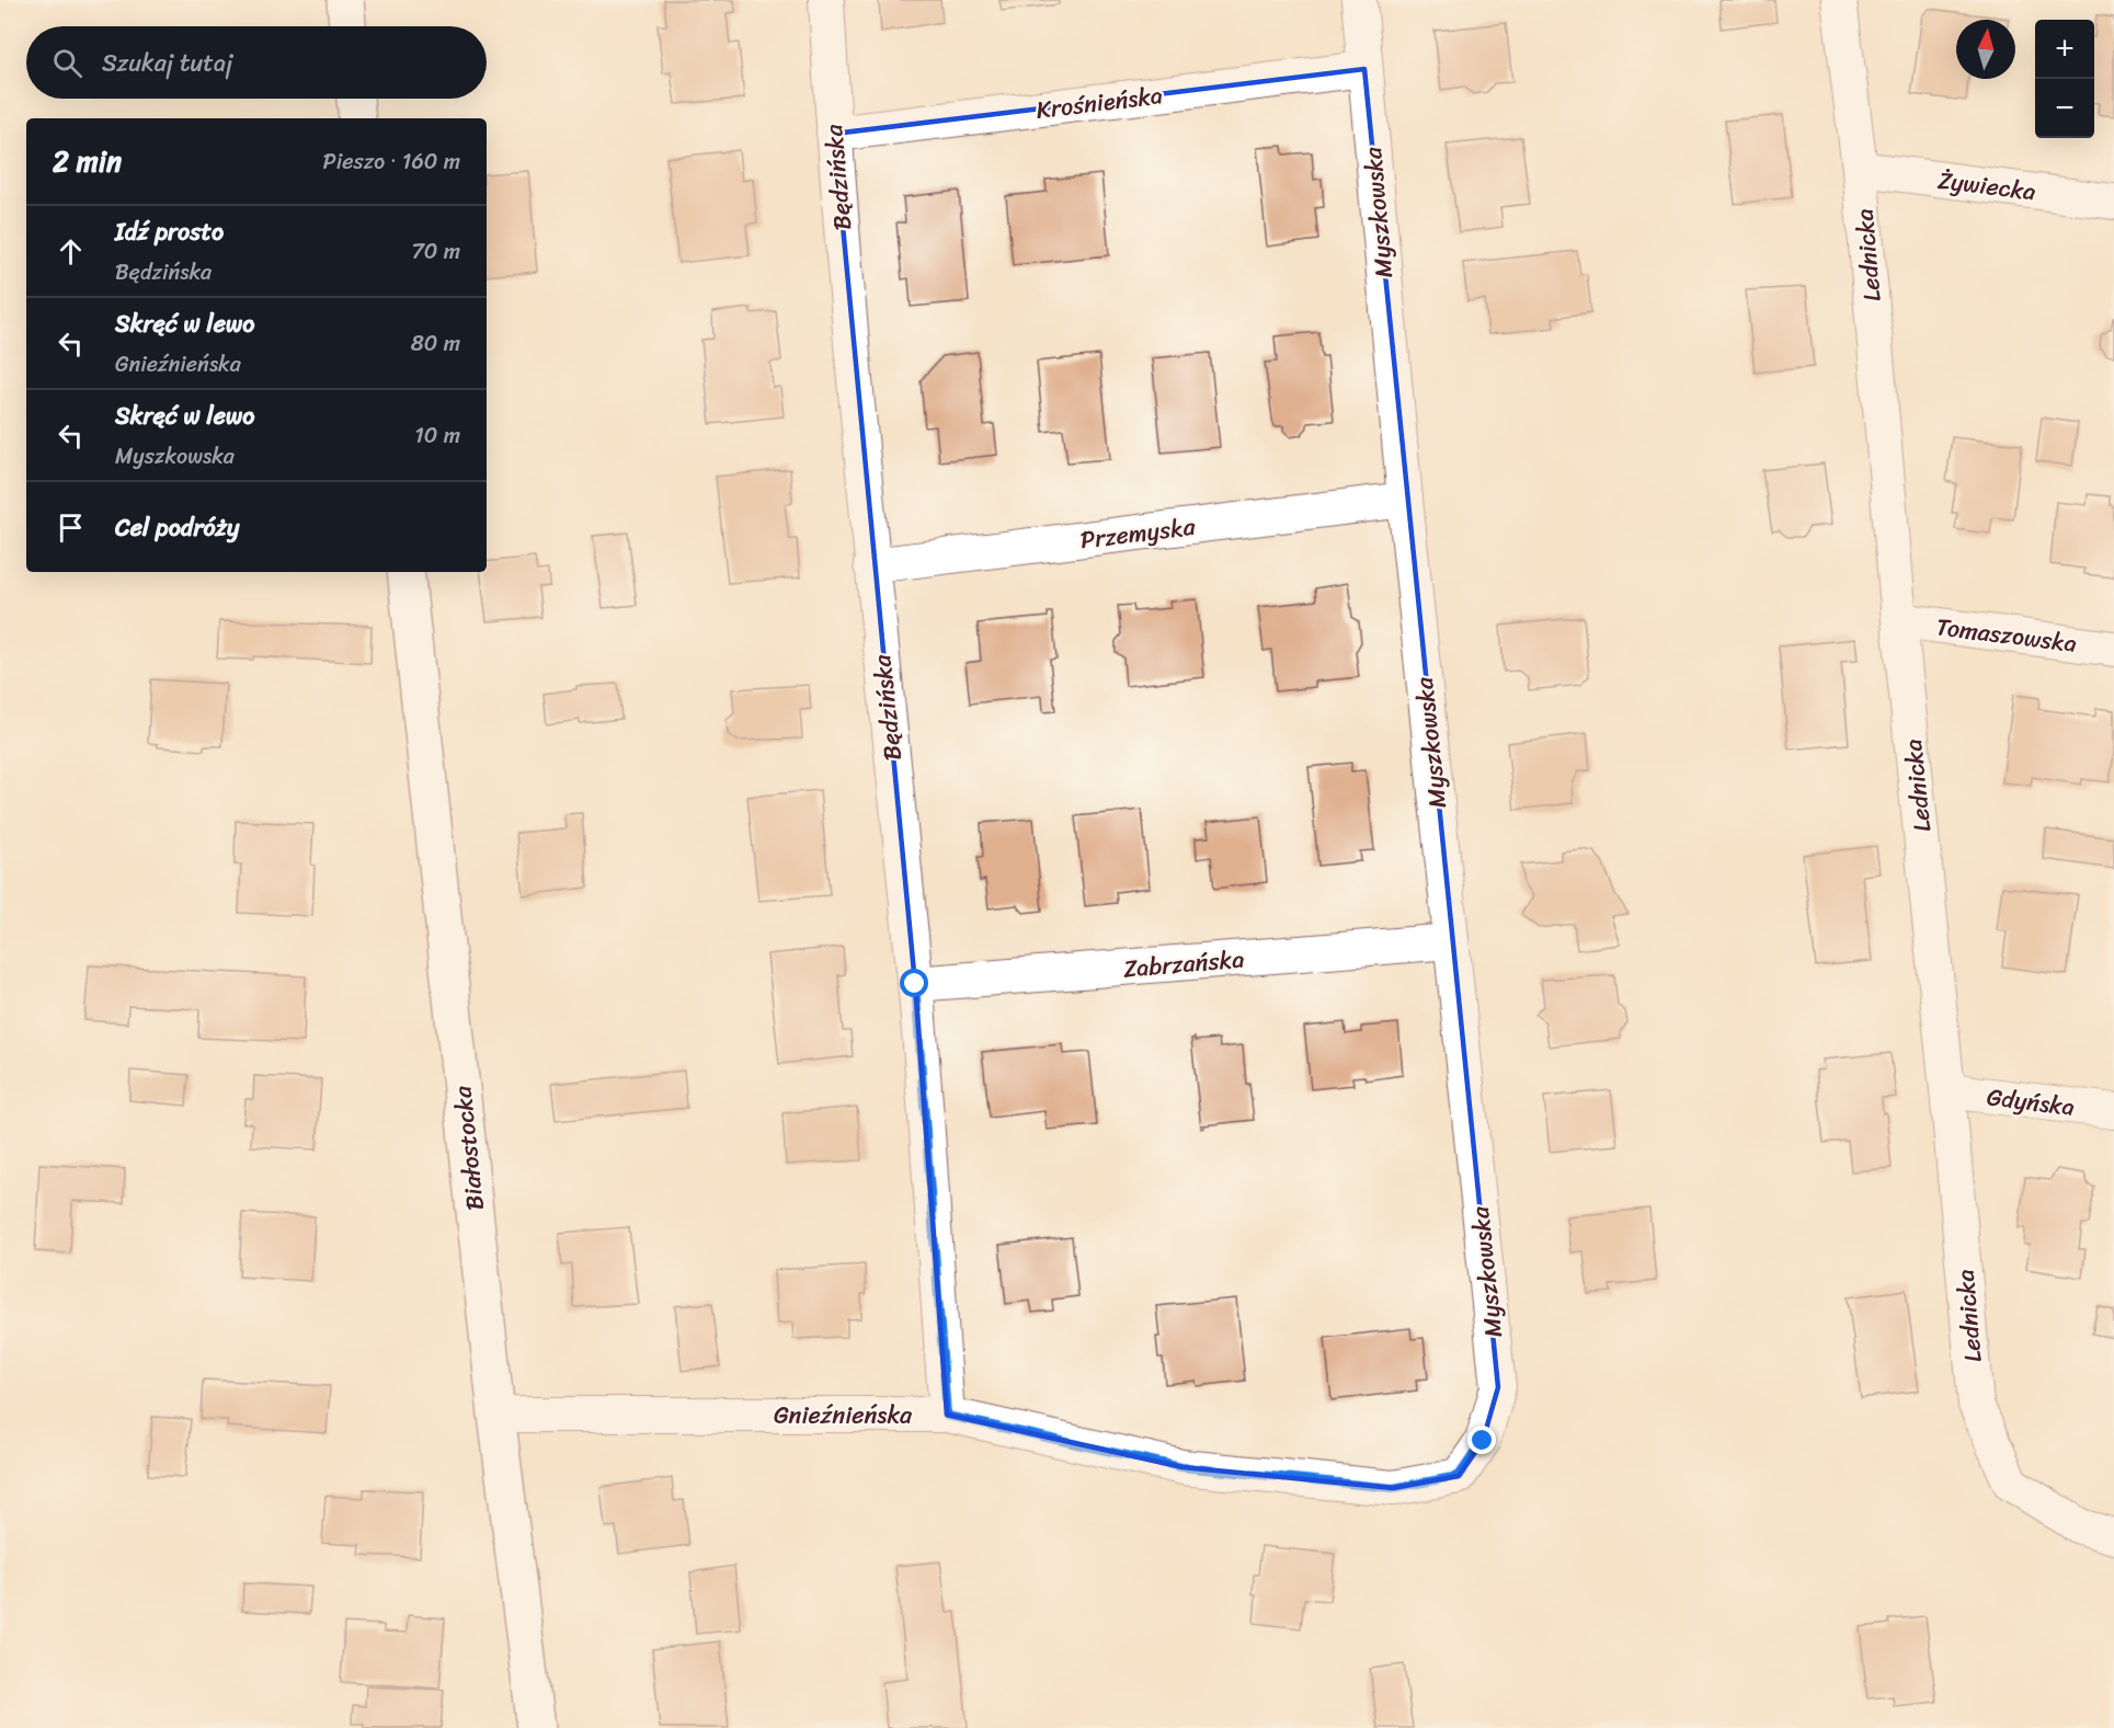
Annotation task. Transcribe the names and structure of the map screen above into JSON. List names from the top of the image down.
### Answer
{
  "streets": {
    "street": [
      "Krośnieńska",
      "Będzińska",
      "Żywiecka",
      "Myszkowska",
      "Lednicka",
      "Przemyska",
      "Tomaszowska",
      "Zabrzańska",
      "Gdyńska",
      "Białostocka",
      "Gnieźnieńska"
    ]
  },
  "crossings": [
    ["Krośnieńska", "Będzińska"],
    ["Krośnieńska", "Myszkowska"],
    ["Będzińska", "Przemyska"],
    ["Będzińska", "Zabrzańska"],
    ["Będzińska", "Gnieźnieńska"],
    ["Żywiecka", "Lednicka"],
    ["Myszkowska", "Przemyska"],
    ["Myszkowska", "Zabrzańska"],
    ["Myszkowska", "Gnieźnieńska"],
    ["Lednicka", "Tomaszowska"],
    ["Lednicka", "Gdyńska"],
    ["Białostocka", "Gnieźnieńska"]
  ],
  "north": "top",
  "page": {
    "map_buttons": ["+", "−"],
    "search": "Szukaj tutaj",
    "heading": ["2 min", "Pieszo · 160 m"],
    "list": [
      ["Idź prosto", "Będzińska", "70 m"],
      ["Skręć w lewo", "Gnieźnieńska", "80 m"],
      ["Skręć w lewo", "Myszkowska", "10 m"],
      "Cel podróży"
    ]
  }
}
